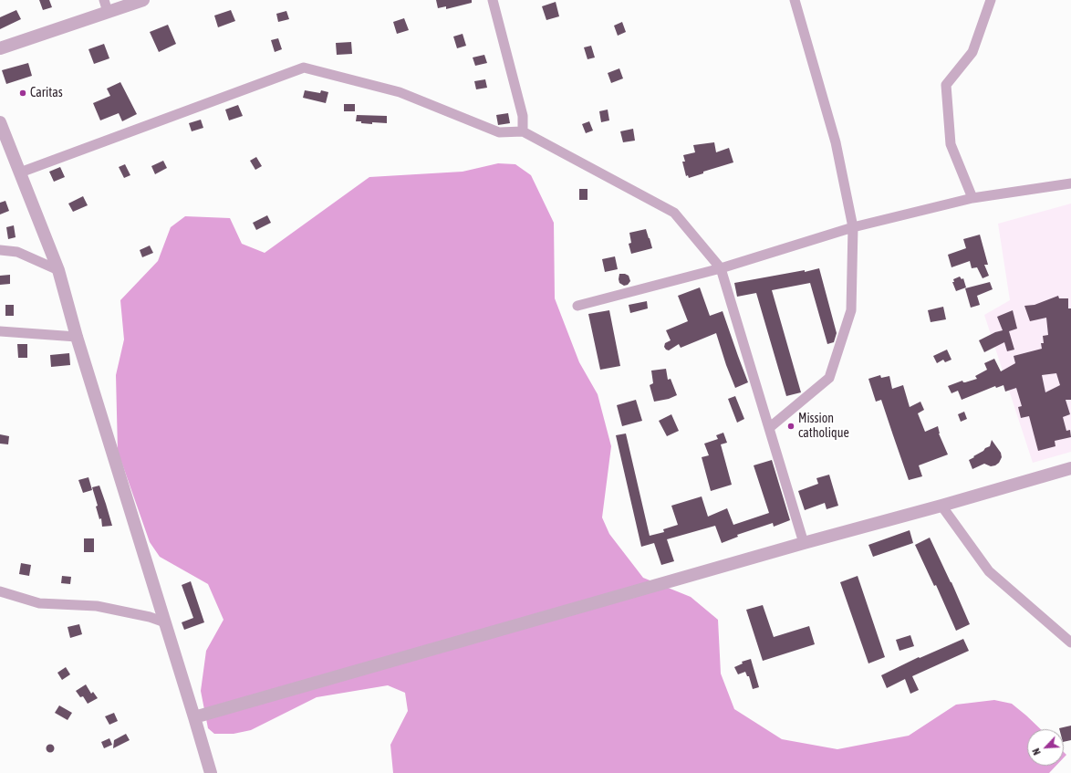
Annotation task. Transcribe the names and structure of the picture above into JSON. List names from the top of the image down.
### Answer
{
  "places": ["Caritas", "Mission catholique"],
  "north": "bottom left"
}
